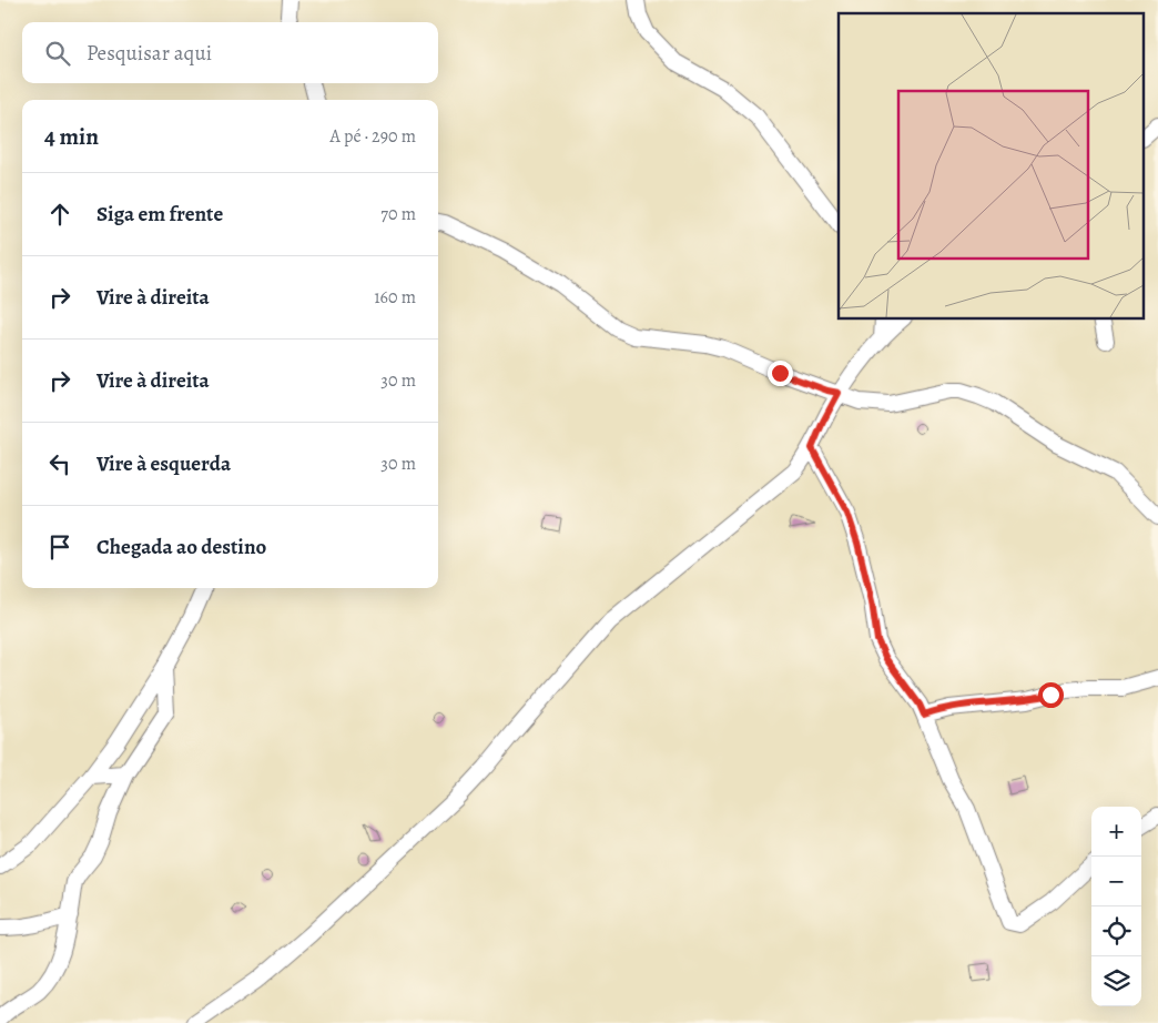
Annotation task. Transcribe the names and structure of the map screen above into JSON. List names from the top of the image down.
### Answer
{
  "page": {
    "search": "Pesquisar aqui",
    "heading": ["4 min", "A pé · 290 m"],
    "list": [
      ["Siga em frente", "70 m"],
      ["Vire à direita", "160 m"],
      ["Vire à direita", "30 m"],
      ["Vire à esquerda", "30 m"],
      "Chegada ao destino"
    ],
    "map_buttons": ["+", "−"]
  }
}
